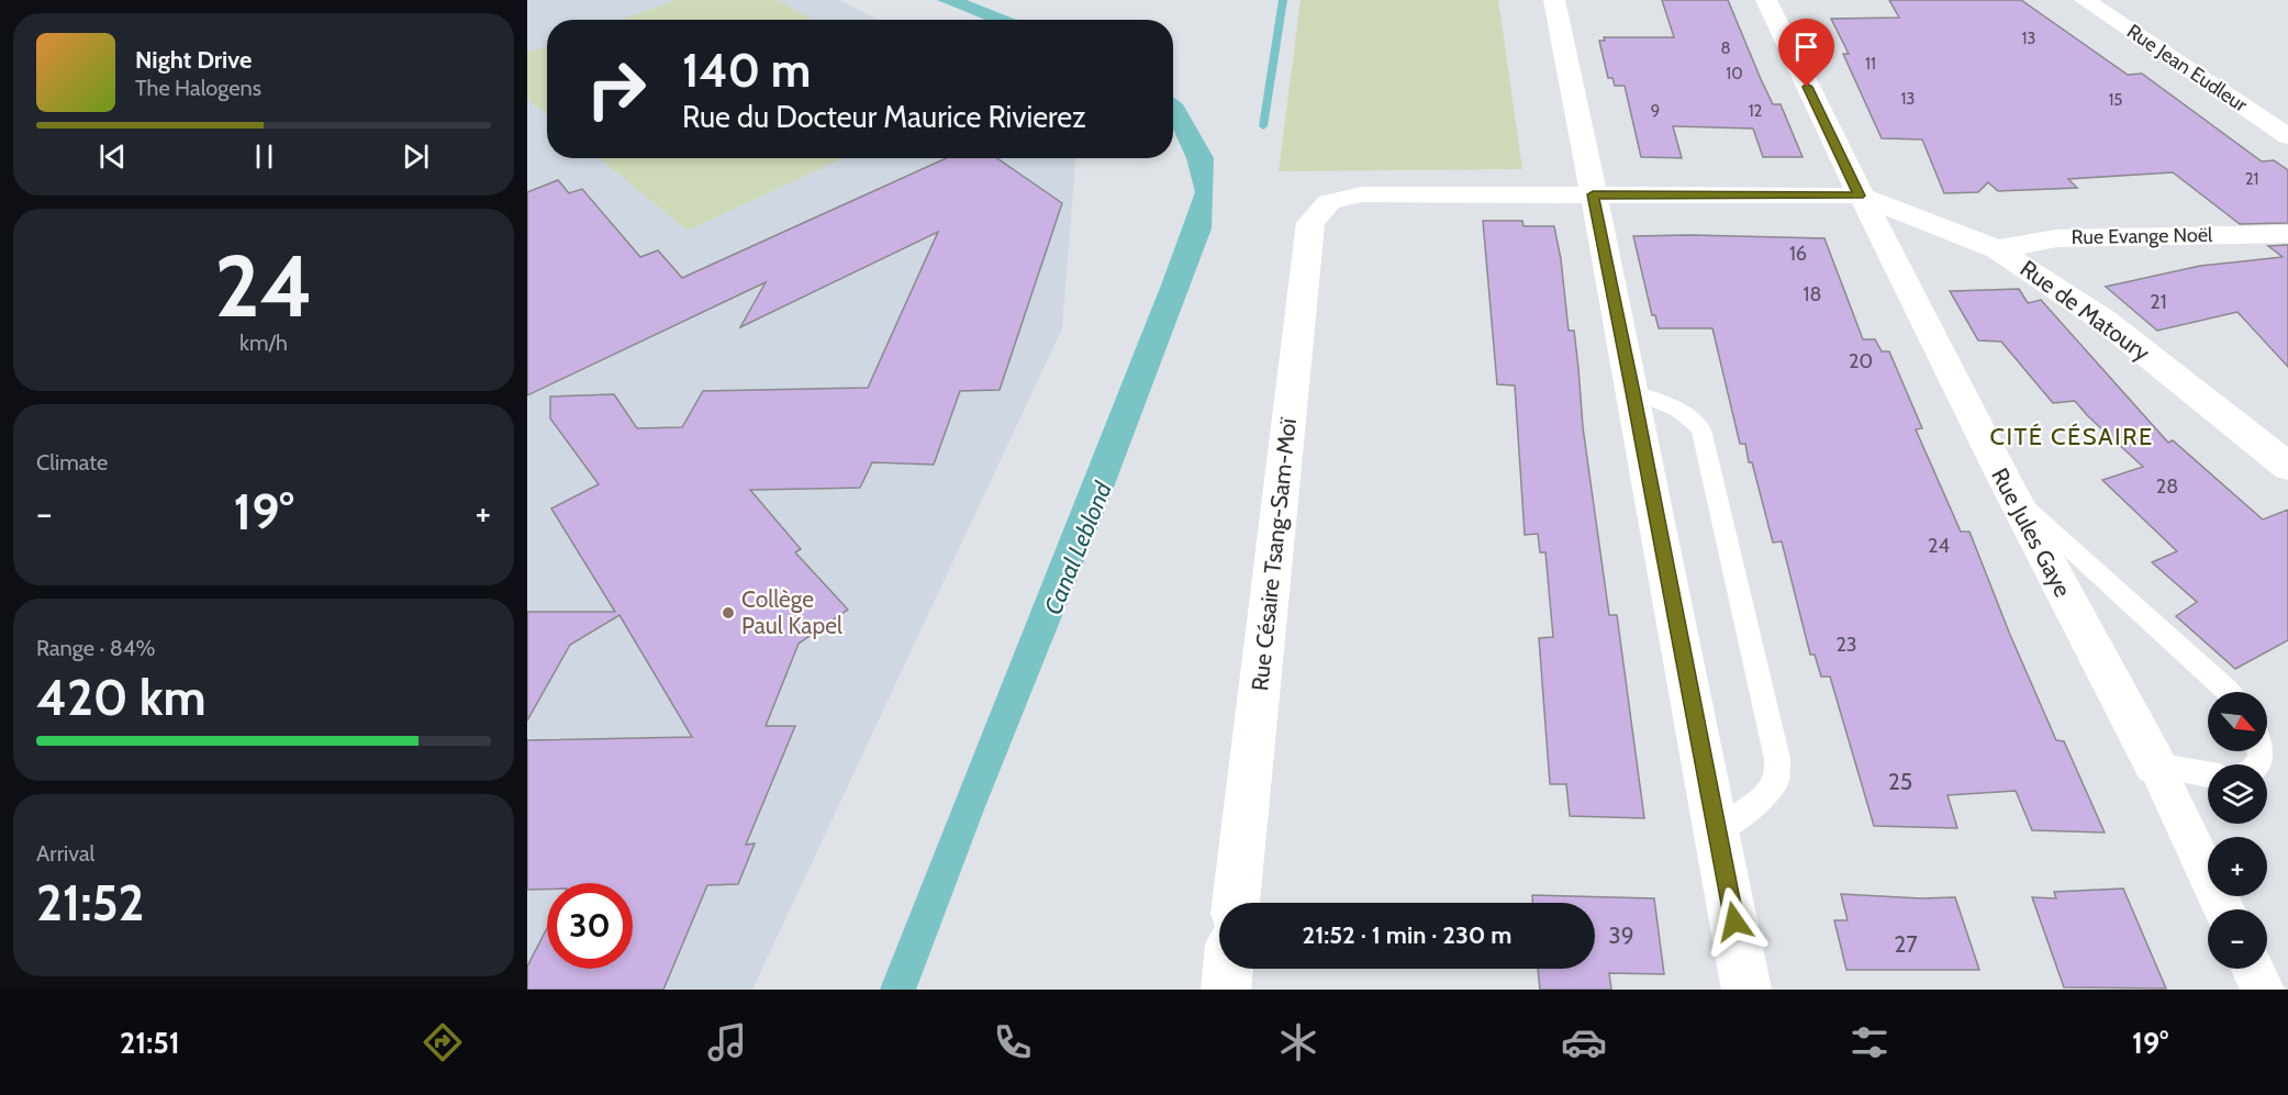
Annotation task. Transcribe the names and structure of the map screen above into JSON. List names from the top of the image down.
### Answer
{
  "streets": {
    "street": [
      "Rue Jean Eudleur",
      "Rue Evange Noël",
      "Rue de Matoury",
      "Rue Jules Gaye",
      "Rue Césaire Tsang-Sam-Moï"
    ]
  },
  "crossings": [
    ["Rue Evange Noël", "Rue de Matoury"],
    ["Rue de Matoury", "Rue Jules Gaye"]
  ],
  "districts": ["CITÉ CÉSAIRE"],
  "water": ["Canal Leblond"],
  "places": ["Collège Paul Kapel"],
  "house_numbers": [
    "13",
    "8",
    "11",
    "10",
    "13",
    "15",
    "9",
    "12",
    "21",
    "16",
    "18",
    "21",
    "20",
    "28",
    "24",
    "23",
    "25",
    "39",
    "27"
  ],
  "north": "bottom right",
  "page": {
    "turn": ["140 m", "Rue du Docteur Maurice Rivierez"],
    "song": ["Night Drive", "The Halogens"],
    "tile": [
      ["24", "km/h"],
      "Climate",
      ["Range · 84%", "420 km"],
      ["Arrival", "21:52"]
    ],
    "heat": ["−", "19°", "+"],
    "map_buttons": ["+", "−"],
    "limit": "30",
    "trip": "21:52 · 1 min · 230 m",
    "tabs": ["21:51", "19°"]
  }
}
